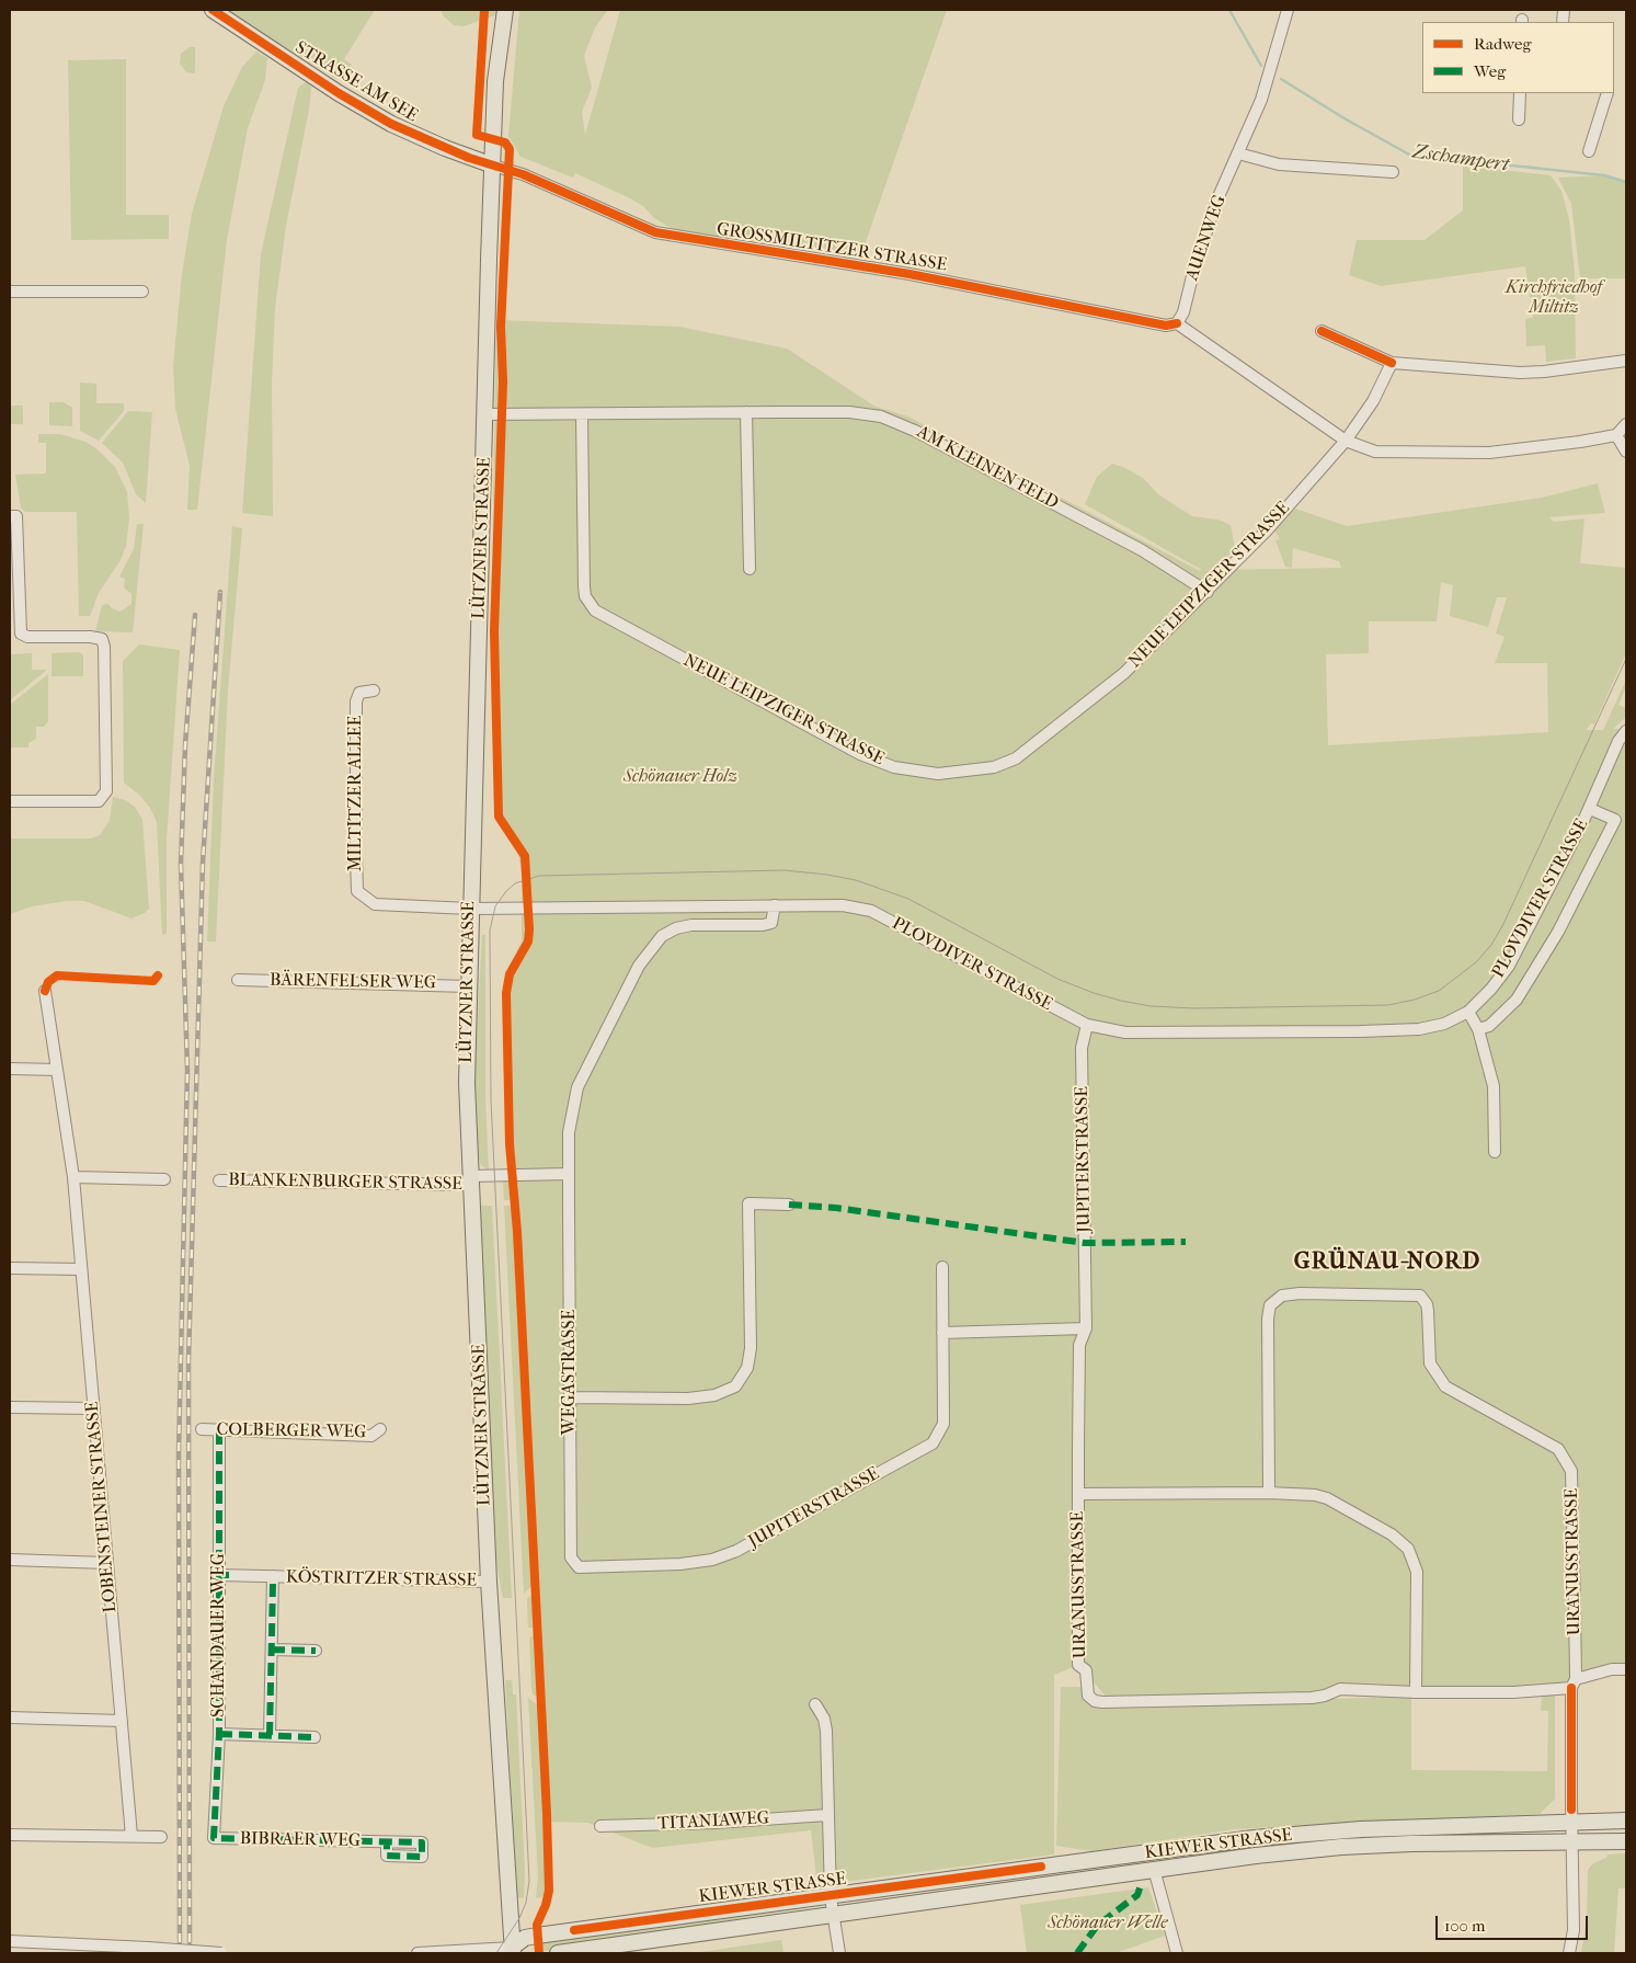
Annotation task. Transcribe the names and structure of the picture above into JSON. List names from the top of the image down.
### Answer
{
  "streets": {
    "main road": ["STRASSE AM SEE", "LÜTZNER STRASSE", "KIEWER STRASSE"],
    "street": [
      "AUENWEG",
      "GROSSMILTITZER STRASSE",
      "AM KLEINEN FELD",
      "NEUE LEIPZIGER STRASSE",
      "MILTITZER ALLEE",
      "PLOVDIVER STRASSE",
      "BÄRENFELSER WEG",
      "JUPITERSTRASSE",
      "BLANKENBURGER STRASSE",
      "WEGASTRASSE",
      "COLBERGER WEG",
      "LOBENSTEINER STRASSE",
      "URANUSSTRASSE",
      "KÖSTRITZER STRASSE",
      "SCHANDAUER WEG",
      "TITANIAWEG",
      "BIBRAER WEG"
    ]
  },
  "crossings": [
    ["STRASSE AM SEE", "GROSSMILTITZER STRASSE"],
    ["STRASSE AM SEE", "LÜTZNER STRASSE"],
    ["AUENWEG", "GROSSMILTITZER STRASSE"],
    ["GROSSMILTITZER STRASSE", "LÜTZNER STRASSE"],
    ["AM KLEINEN FELD", "LÜTZNER STRASSE"],
    ["AM KLEINEN FELD", "NEUE LEIPZIGER STRASSE"],
    ["LÜTZNER STRASSE", "MILTITZER ALLEE"],
    ["LÜTZNER STRASSE", "PLOVDIVER STRASSE"],
    ["LÜTZNER STRASSE", "BÄRENFELSER WEG"],
    ["LÜTZNER STRASSE", "BLANKENBURGER STRASSE"],
    ["LÜTZNER STRASSE", "KÖSTRITZER STRASSE"],
    ["LÜTZNER STRASSE", "KIEWER STRASSE"],
    ["MILTITZER ALLEE", "PLOVDIVER STRASSE"],
    ["PLOVDIVER STRASSE", "JUPITERSTRASSE"],
    ["PLOVDIVER STRASSE", "WEGASTRASSE"],
    ["JUPITERSTRASSE", "WEGASTRASSE"],
    ["JUPITERSTRASSE", "URANUSSTRASSE"],
    ["COLBERGER WEG", "SCHANDAUER WEG"],
    ["URANUSSTRASSE", "KIEWER STRASSE"],
    ["KÖSTRITZER STRASSE", "SCHANDAUER WEG"],
    ["SCHANDAUER WEG", "BIBRAER WEG"]
  ],
  "districts": ["GRÜNAU-NORD"],
  "water": ["Zschampert"],
  "parks": ["Kirchfriedhof Miltitz", "Schönauer Holz", "Schönauer Welle"],
  "legend": ["Radweg", "Weg"],
  "scale_bar": "100 m"
}
